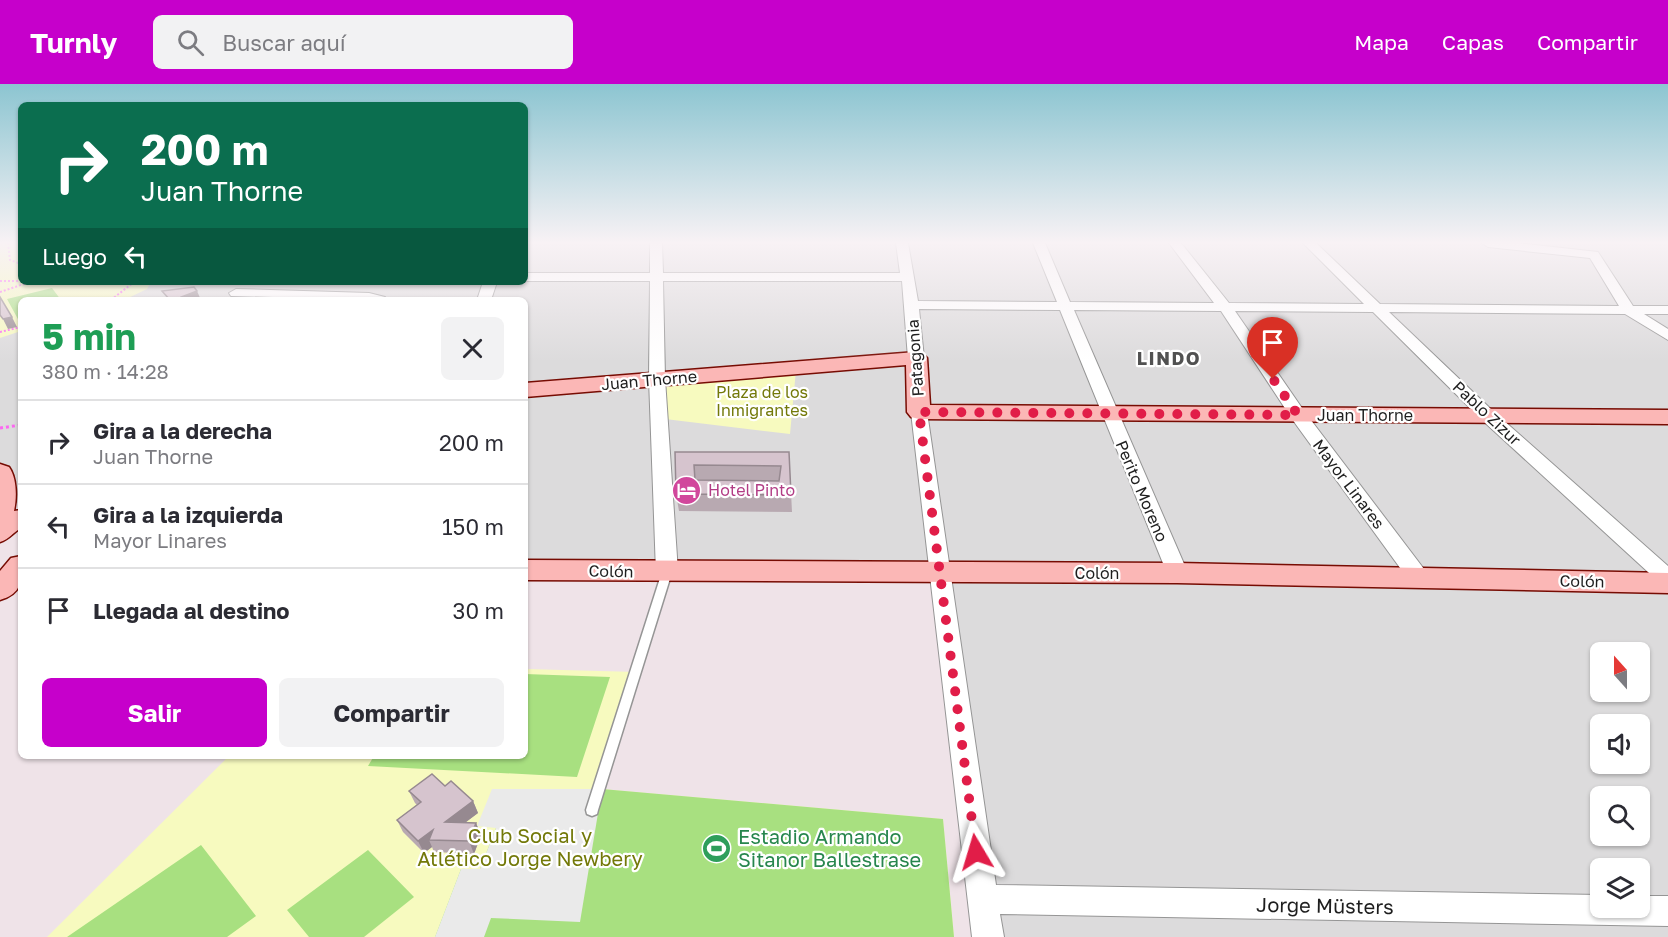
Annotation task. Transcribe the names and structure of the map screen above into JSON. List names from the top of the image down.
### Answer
{
  "streets": {
    "street": [
      "Patagonia",
      "Juan Thorne",
      "Pablo Zizur",
      "Mayor Linares",
      "Perito Moreno",
      "Colón",
      "Jorge Müsters"
    ]
  },
  "crossings": [
    ["Patagonia", "Juan Thorne"],
    ["Patagonia", "Colón"],
    ["Patagonia", "Jorge Müsters"],
    ["Juan Thorne", "Pablo Zizur"],
    ["Juan Thorne", "Mayor Linares"],
    ["Juan Thorne", "Perito Moreno"],
    ["Mayor Linares", "Colón"],
    ["Perito Moreno", "Colón"]
  ],
  "districts": ["LINDO"],
  "parks": ["Plaza de los Inmigrantes", "Club Social y Atlético Jorge Newbery"],
  "places": {
    "hotel": ["Hotel Pinto"],
    "sports": ["Estadio Armando Sitanor Ballestrase"]
  },
  "north": "top",
  "page": {
    "header": "Turnly",
    "search": "Buscar aquí",
    "nav": ["Mapa", "Capas", "Compartir"],
    "turn": ["200 m", "Juan Thorne"],
    "then": "Luego",
    "heading": ["5 min", "380 m · 14:28"],
    "list": [
      {
        "name": "Gira a la derecha",
        "note": "Juan Thorne",
        "value": "200 m"
      },
      {
        "name": "Gira a la izquierda",
        "note": "Mayor Linares",
        "value": "150 m"
      },
      {
        "name": "Llegada al destino",
        "value": "30 m"
      }
    ],
    "buttons": ["Salir", "Compartir"]
  }
}
